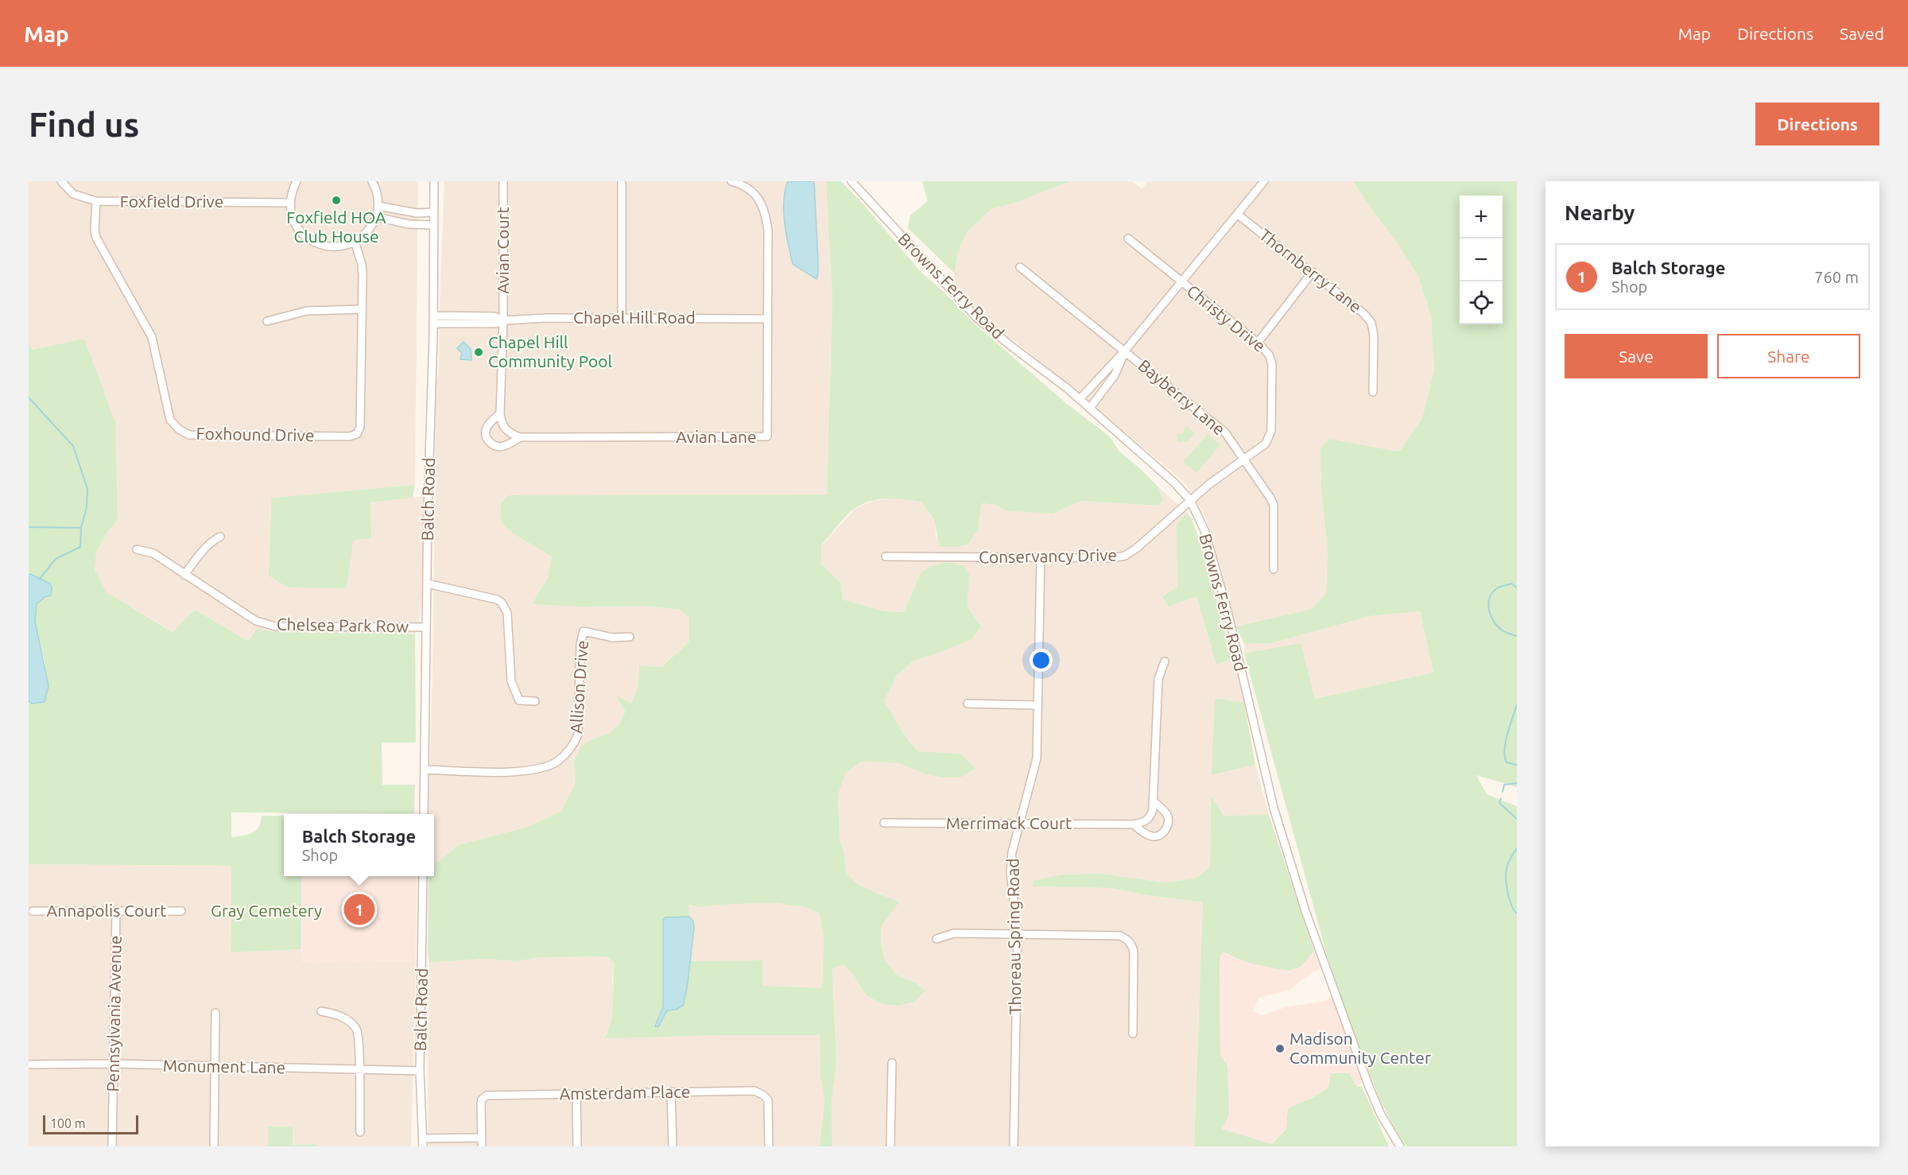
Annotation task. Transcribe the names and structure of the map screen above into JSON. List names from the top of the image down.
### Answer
{
  "streets": {
    "street": [
      "Foxfield Drive",
      "Avian Court",
      "Thornberry Lane",
      "Browns Ferry Road",
      "Chapel Hill Road",
      "Christy Drive",
      "Bayberry Lane",
      "Foxhound Drive",
      "Avian Lane",
      "Balch Road",
      "Conservancy Drive",
      "Chelsea Park Row",
      "Allison Drive",
      "Merrimack Court",
      "Annapolis Court",
      "Thoreau Spring Road",
      "Pennsylvania Avenue",
      "Monument Lane",
      "Amsterdam Place"
    ]
  },
  "crossings": [
    ["Foxfield Drive", "Foxhound Drive"],
    ["Avian Court", "Chapel Hill Road"],
    ["Browns Ferry Road", "Christy Drive"],
    ["Browns Ferry Road", "Conservancy Drive"],
    ["Chapel Hill Road", "Avian Lane"],
    ["Chapel Hill Road", "Balch Road"],
    ["Christy Drive", "Bayberry Lane"],
    ["Christy Drive", "Conservancy Drive"],
    ["Balch Road", "Chelsea Park Row"],
    ["Balch Road", "Allison Drive"],
    ["Balch Road", "Monument Lane"],
    ["Conservancy Drive", "Thoreau Spring Road"],
    ["Merrimack Court", "Thoreau Spring Road"],
    ["Annapolis Court", "Pennsylvania Avenue"],
    ["Pennsylvania Avenue", "Monument Lane"]
  ],
  "parks": ["Gray Cemetery"],
  "places": ["Foxfield HOA Club House", "Chapel Hill Community Pool", "Madison Community Center"],
  "scale_bar": "100 m",
  "page": {
    "header": "Map",
    "nav": ["Map", "Directions", "Saved"],
    "buttons": [
      "Directions",
      ["Save", "Share"]
    ],
    "title": "Find us",
    "heading": "Nearby",
    "map_buttons": ["+", "−"],
    "list": [
      {
        "mark": "1",
        "name": "Balch Storage",
        "note": "Shop",
        "value": "760 m"
      }
    ],
    "popup": ["Balch Storage", "Shop"],
    "pins": "1",
    "scale": "100 m"
  }
}
